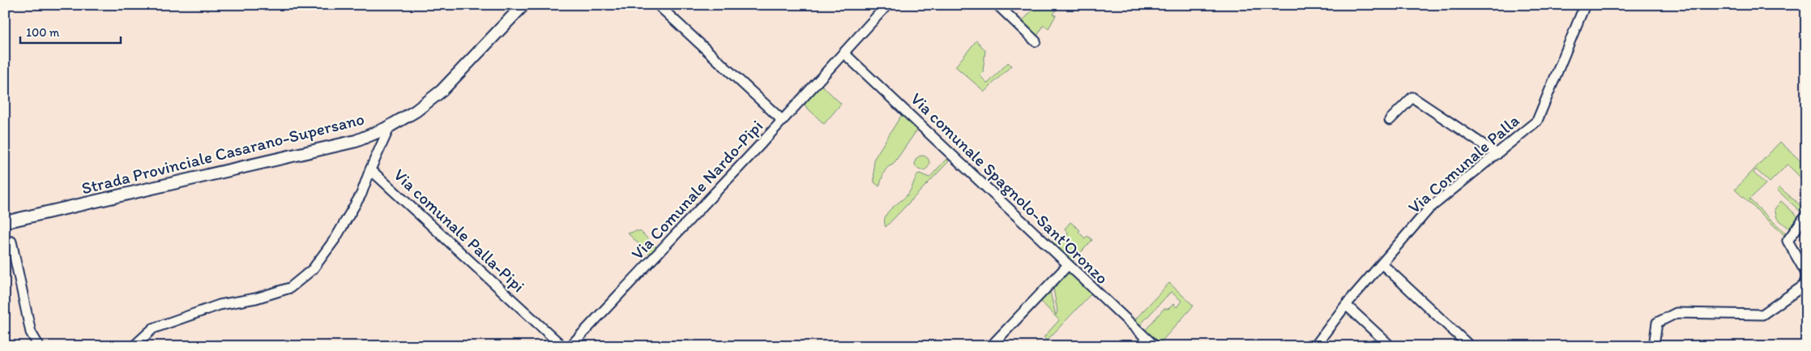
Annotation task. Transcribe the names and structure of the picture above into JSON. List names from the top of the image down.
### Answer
{
  "streets": {
    "main road": ["Strada Provinciale Casarano-Supersano"],
    "street": [
      "Via Comunale Palla",
      "Via comunale Spagnolo-Sant'Oronzo",
      "Via Comunale Nardo-Pipi",
      "Via comunale Palla-Pipi"
    ]
  },
  "crossings": [
    ["Strada Provinciale Casarano-Supersano", "Via comunale Palla-Pipi"],
    ["Via comunale Spagnolo-Sant'Oronzo", "Via Comunale Nardo-Pipi"]
  ],
  "scale_bar": "100 m"
}
